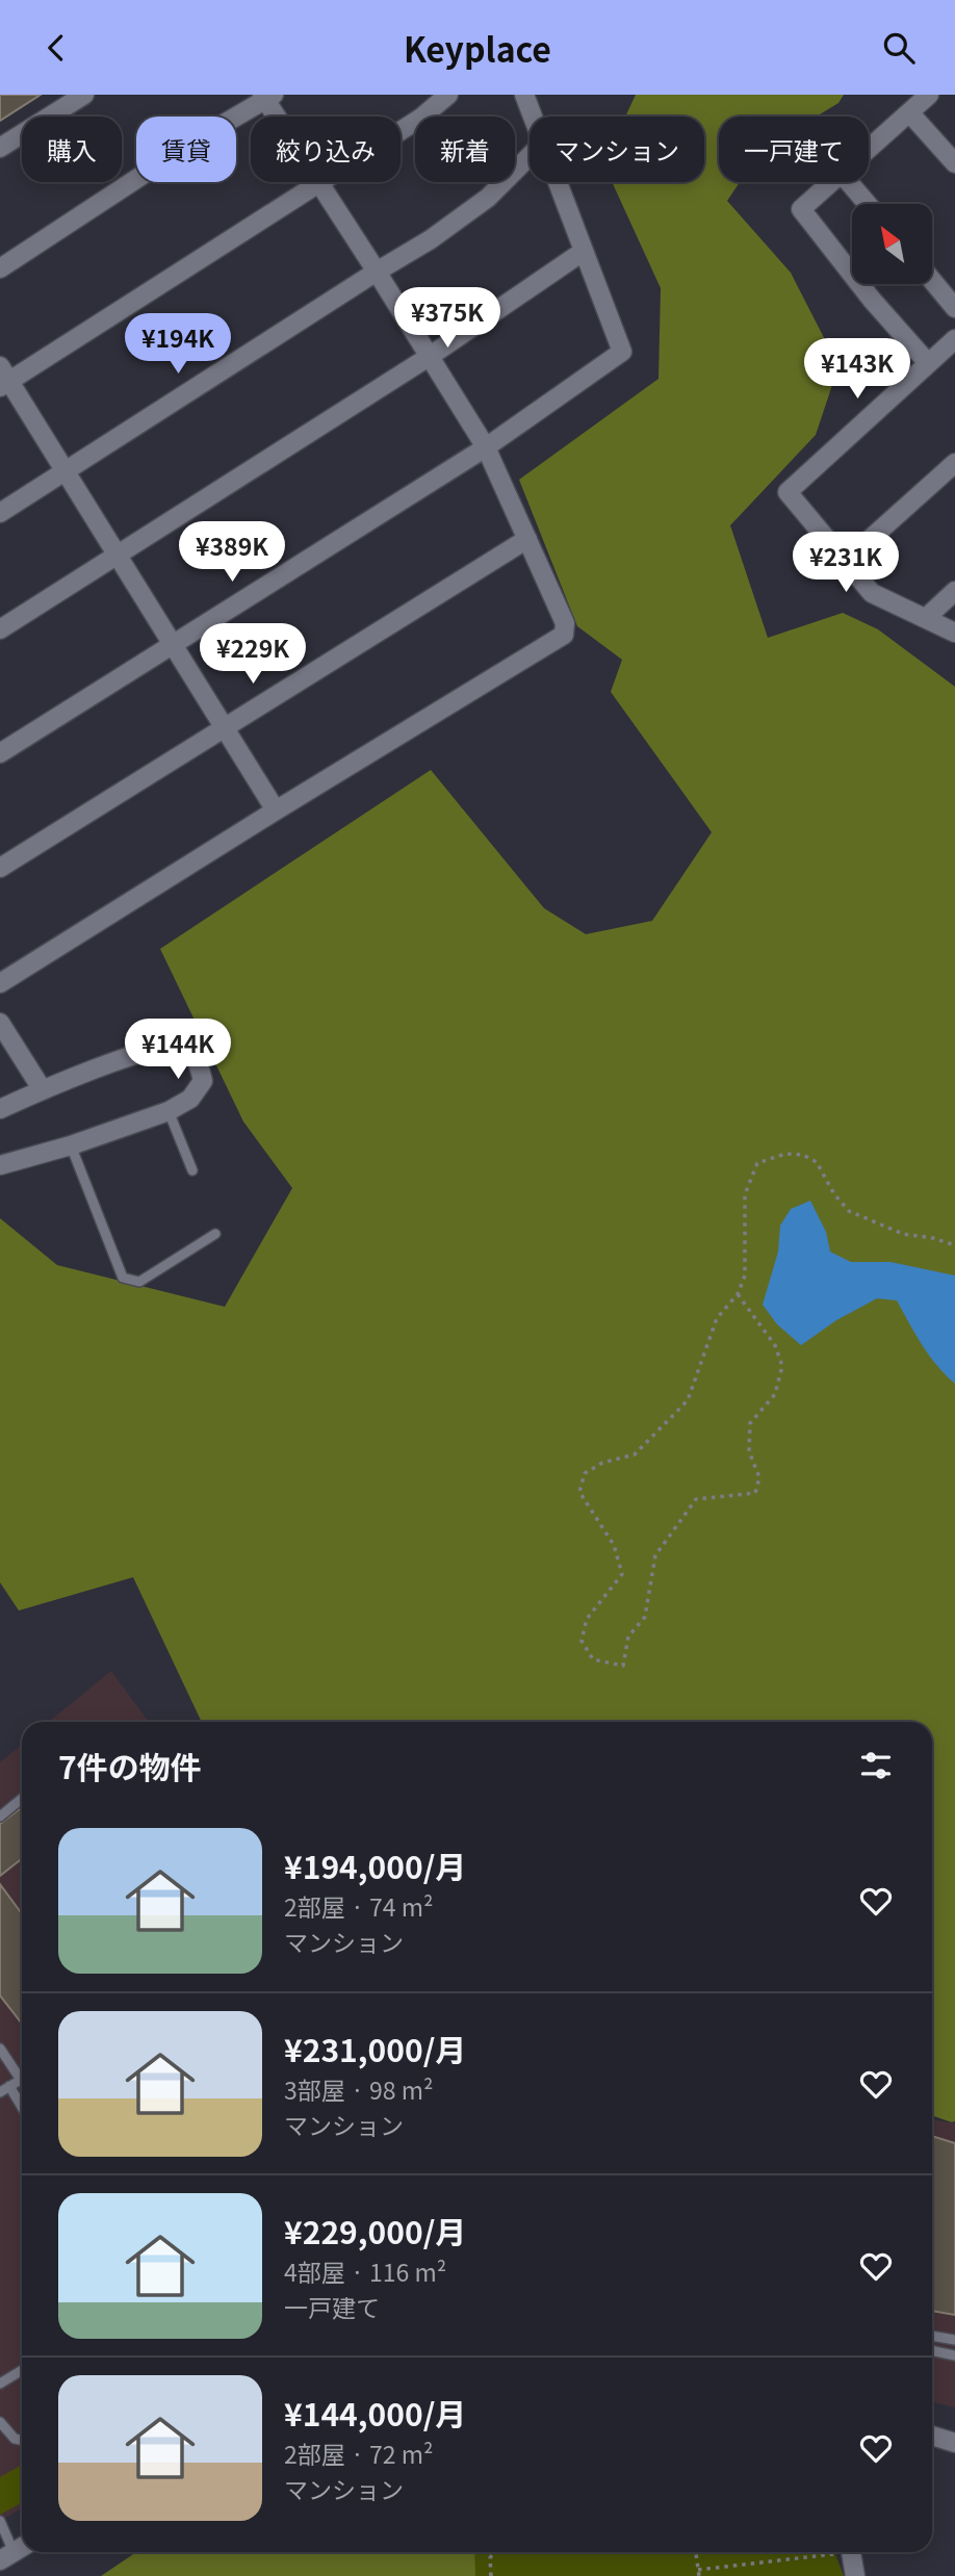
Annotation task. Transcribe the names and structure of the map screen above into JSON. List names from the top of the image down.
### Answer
{
  "north": "top left",
  "page": {
    "header": "Keyplace",
    "chip": [
      "購入",
      "賃貸",
      "絞り込み",
      "新着",
      "マンション",
      "一戸建て"
    ],
    "price": [
      "¥375K",
      "¥194K",
      "¥143K",
      "¥389K",
      "¥231K",
      "¥229K",
      "¥144K"
    ],
    "heading": "7件の物件",
    "list": [
      {
        "name": "¥194,000/月",
        "note": "2部屋 · 74 m² · マンション"
      },
      {
        "name": "¥231,000/月",
        "note": "3部屋 · 98 m² · マンション"
      },
      {
        "name": "¥229,000/月",
        "note": "4部屋 · 116 m² · 一戸建て"
      },
      {
        "name": "¥144,000/月",
        "note": "2部屋 · 72 m² · マンション"
      }
    ]
  }
}
